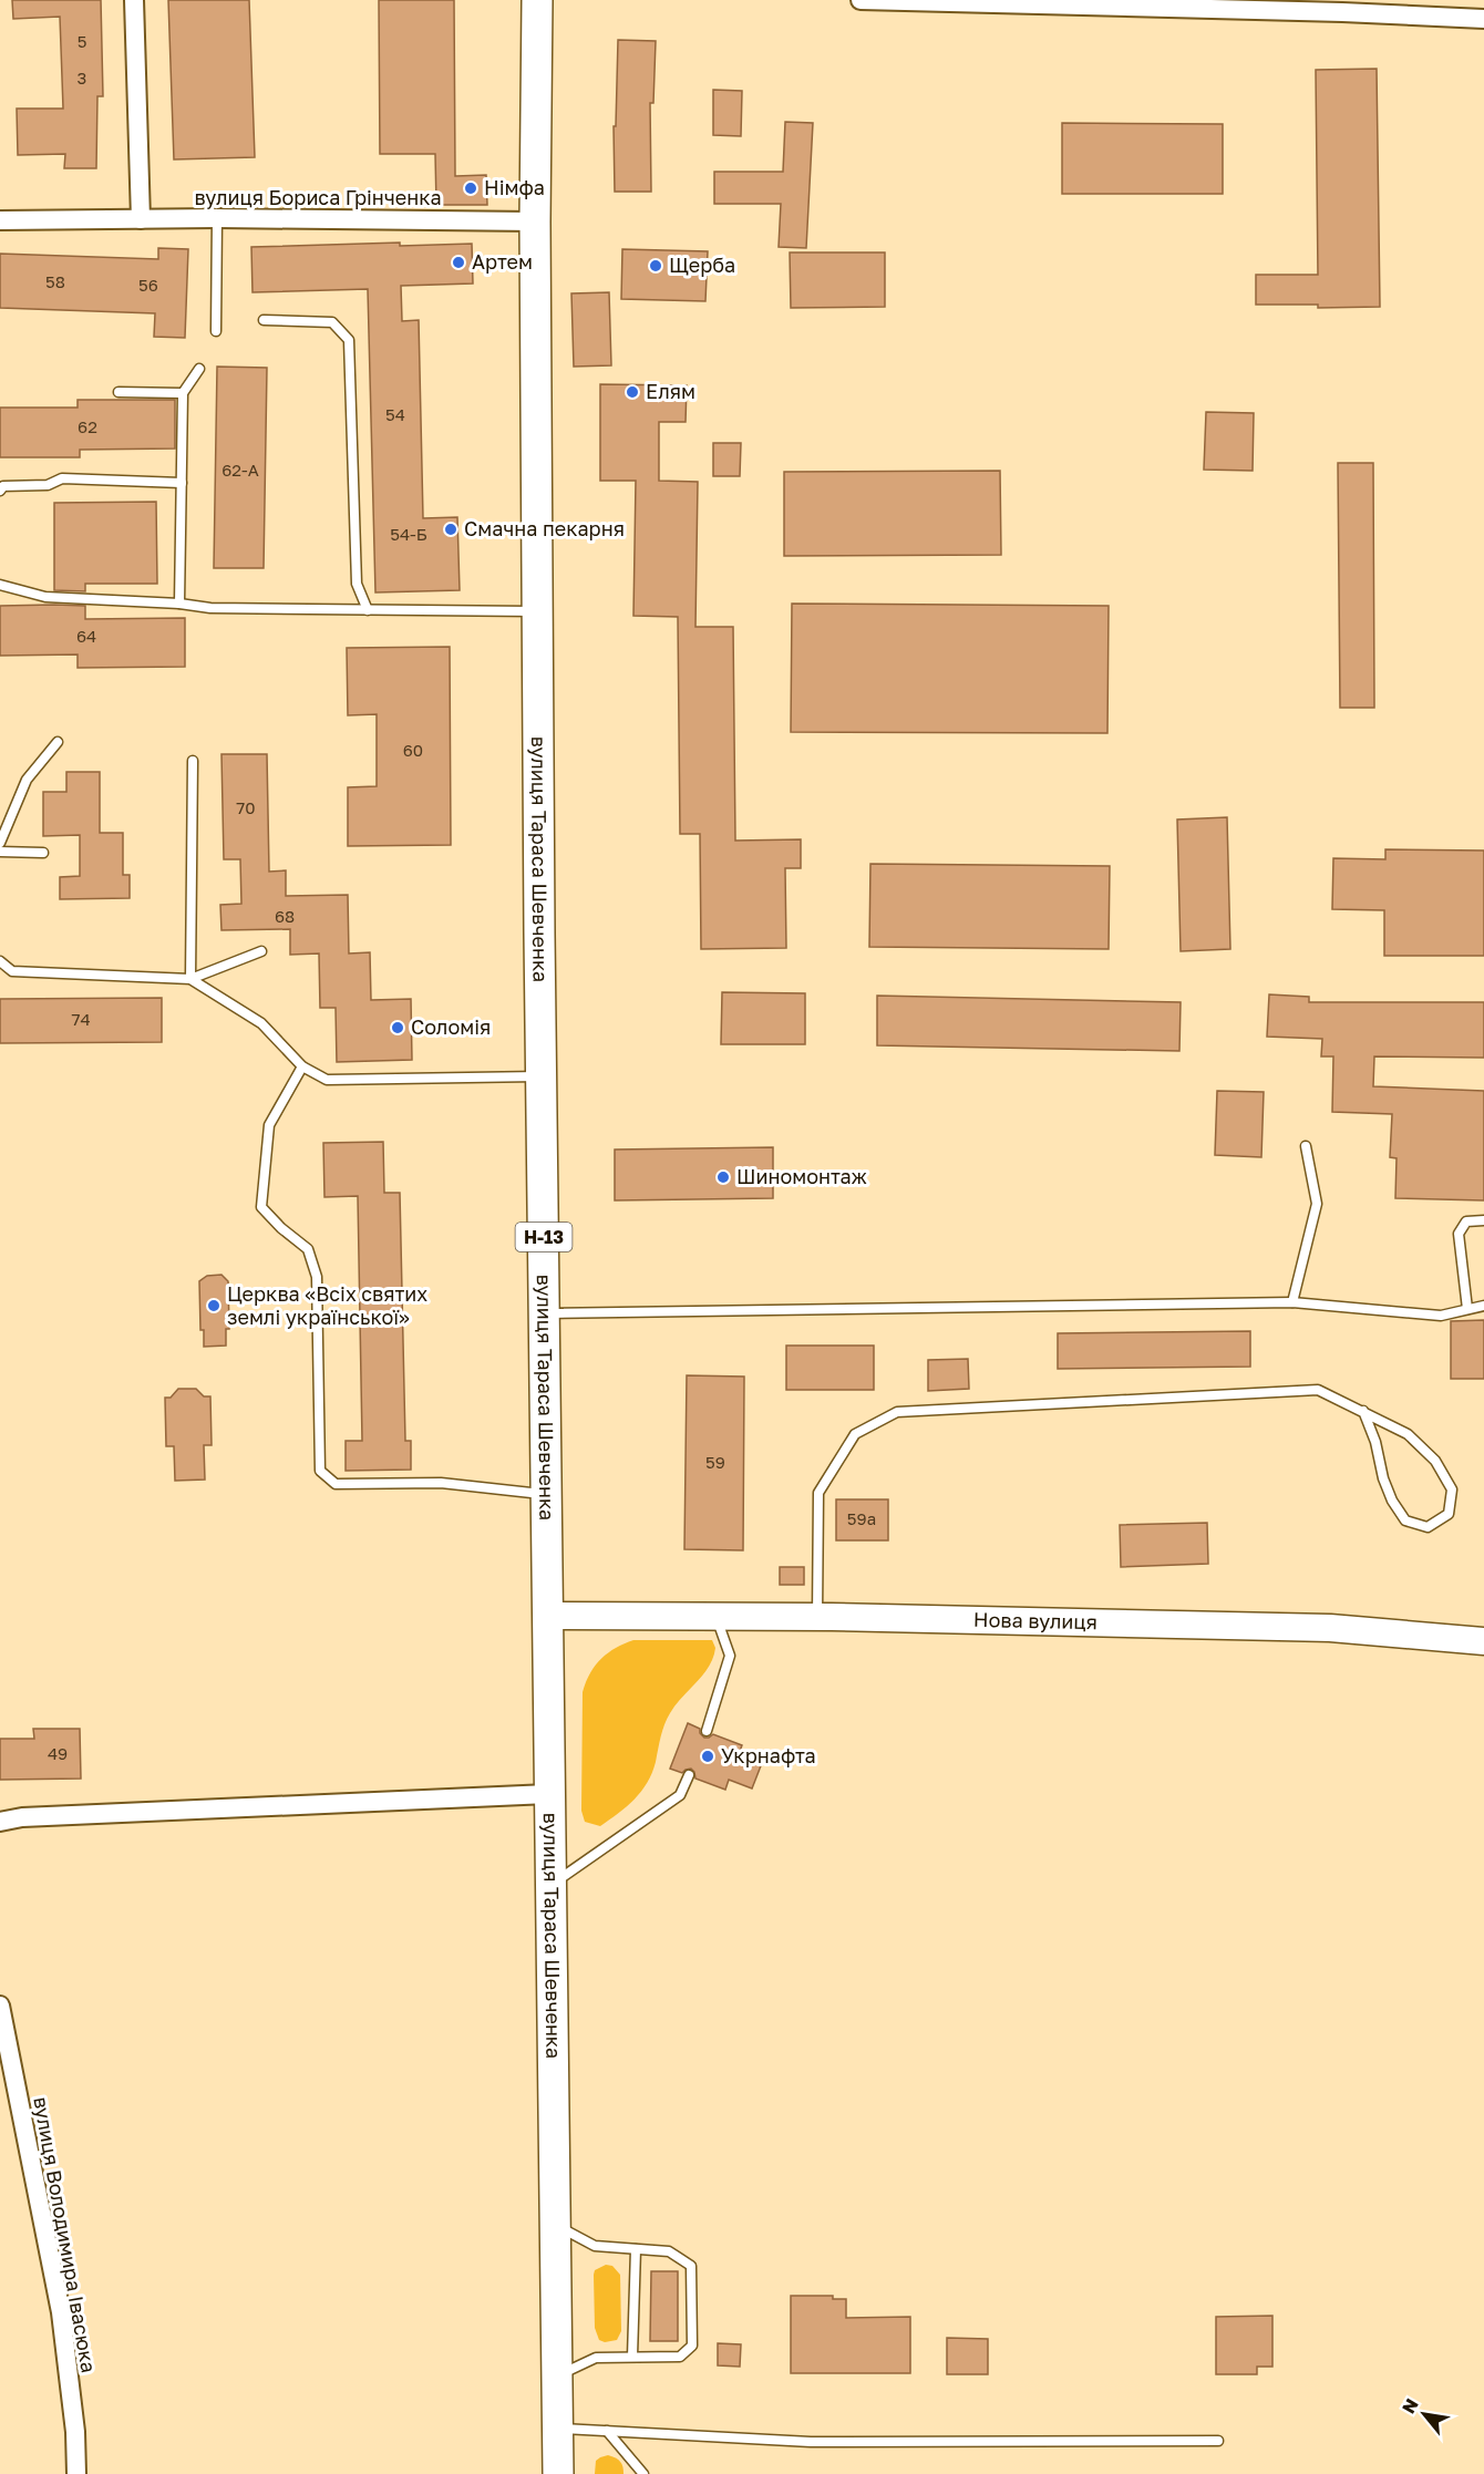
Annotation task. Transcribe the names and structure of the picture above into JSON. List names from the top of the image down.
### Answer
{
  "streets": {
    "main road": ["вулиця Тараса Шевченка", "Н-13"],
    "street": ["вулиця Бориса Грінченка", "Нова вулиця", "вулиця Володимира Івасюка"]
  },
  "crossings": [
    ["вулиця Бориса Грінченка", "вулиця Тараса Шевченка"],
    ["вулиця Тараса Шевченка", "Нова вулиця"]
  ],
  "places": [
    "Німфа",
    "Артем",
    "Щерба",
    "Елям",
    "Смачна пекарня",
    "Соломiя",
    "Шиномонтаж",
    "Церква «Всіх святих землі української»",
    "Укрнафта"
  ],
  "house_numbers": [
    "5",
    "3",
    "58",
    "56",
    "54",
    "62",
    "62-А",
    "54-Б",
    "64",
    "60",
    "70",
    "68",
    "74",
    "59",
    "59а",
    "49"
  ],
  "north": "top left"
}
